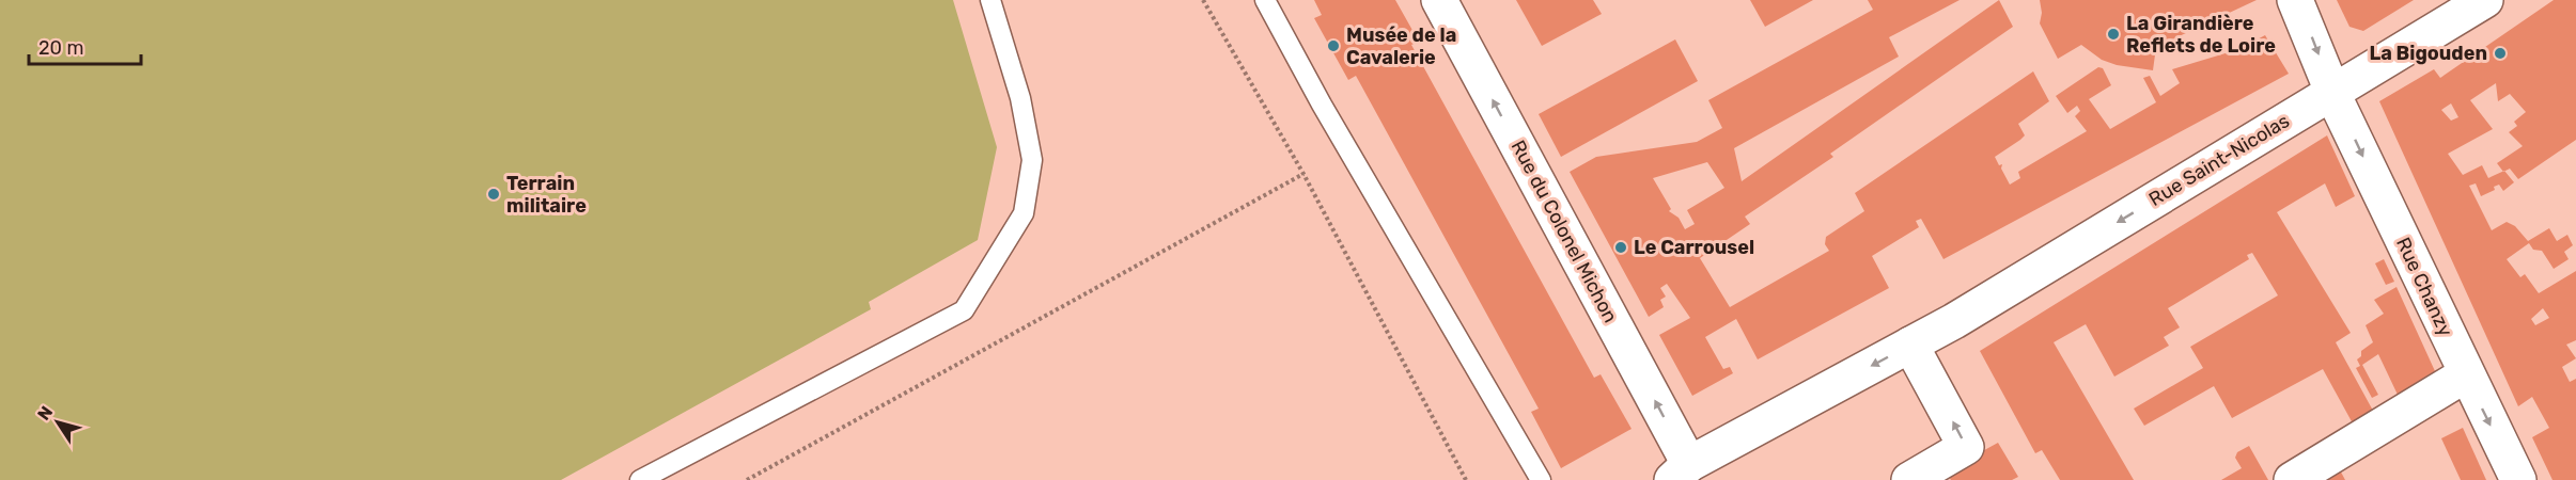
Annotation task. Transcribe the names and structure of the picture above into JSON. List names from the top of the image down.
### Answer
{
  "streets": {
    "street": ["Rue Saint-Nicolas", "Rue du Colonel Michon", "Rue Chanzy"]
  },
  "crossings": [
    ["Rue Saint-Nicolas", "Rue du Colonel Michon"],
    ["Rue Saint-Nicolas", "Rue Chanzy"]
  ],
  "one_way": ["Rue Saint-Nicolas", "Rue du Colonel Michon", "Rue Chanzy"],
  "places": [
    "La Girandière Reflets de Loire",
    "Musée de la Cavalerie",
    "La Bigouden",
    "Terrain militaire",
    "Le Carrousel"
  ],
  "scale_bar": "20 m",
  "north": "top left"
}
